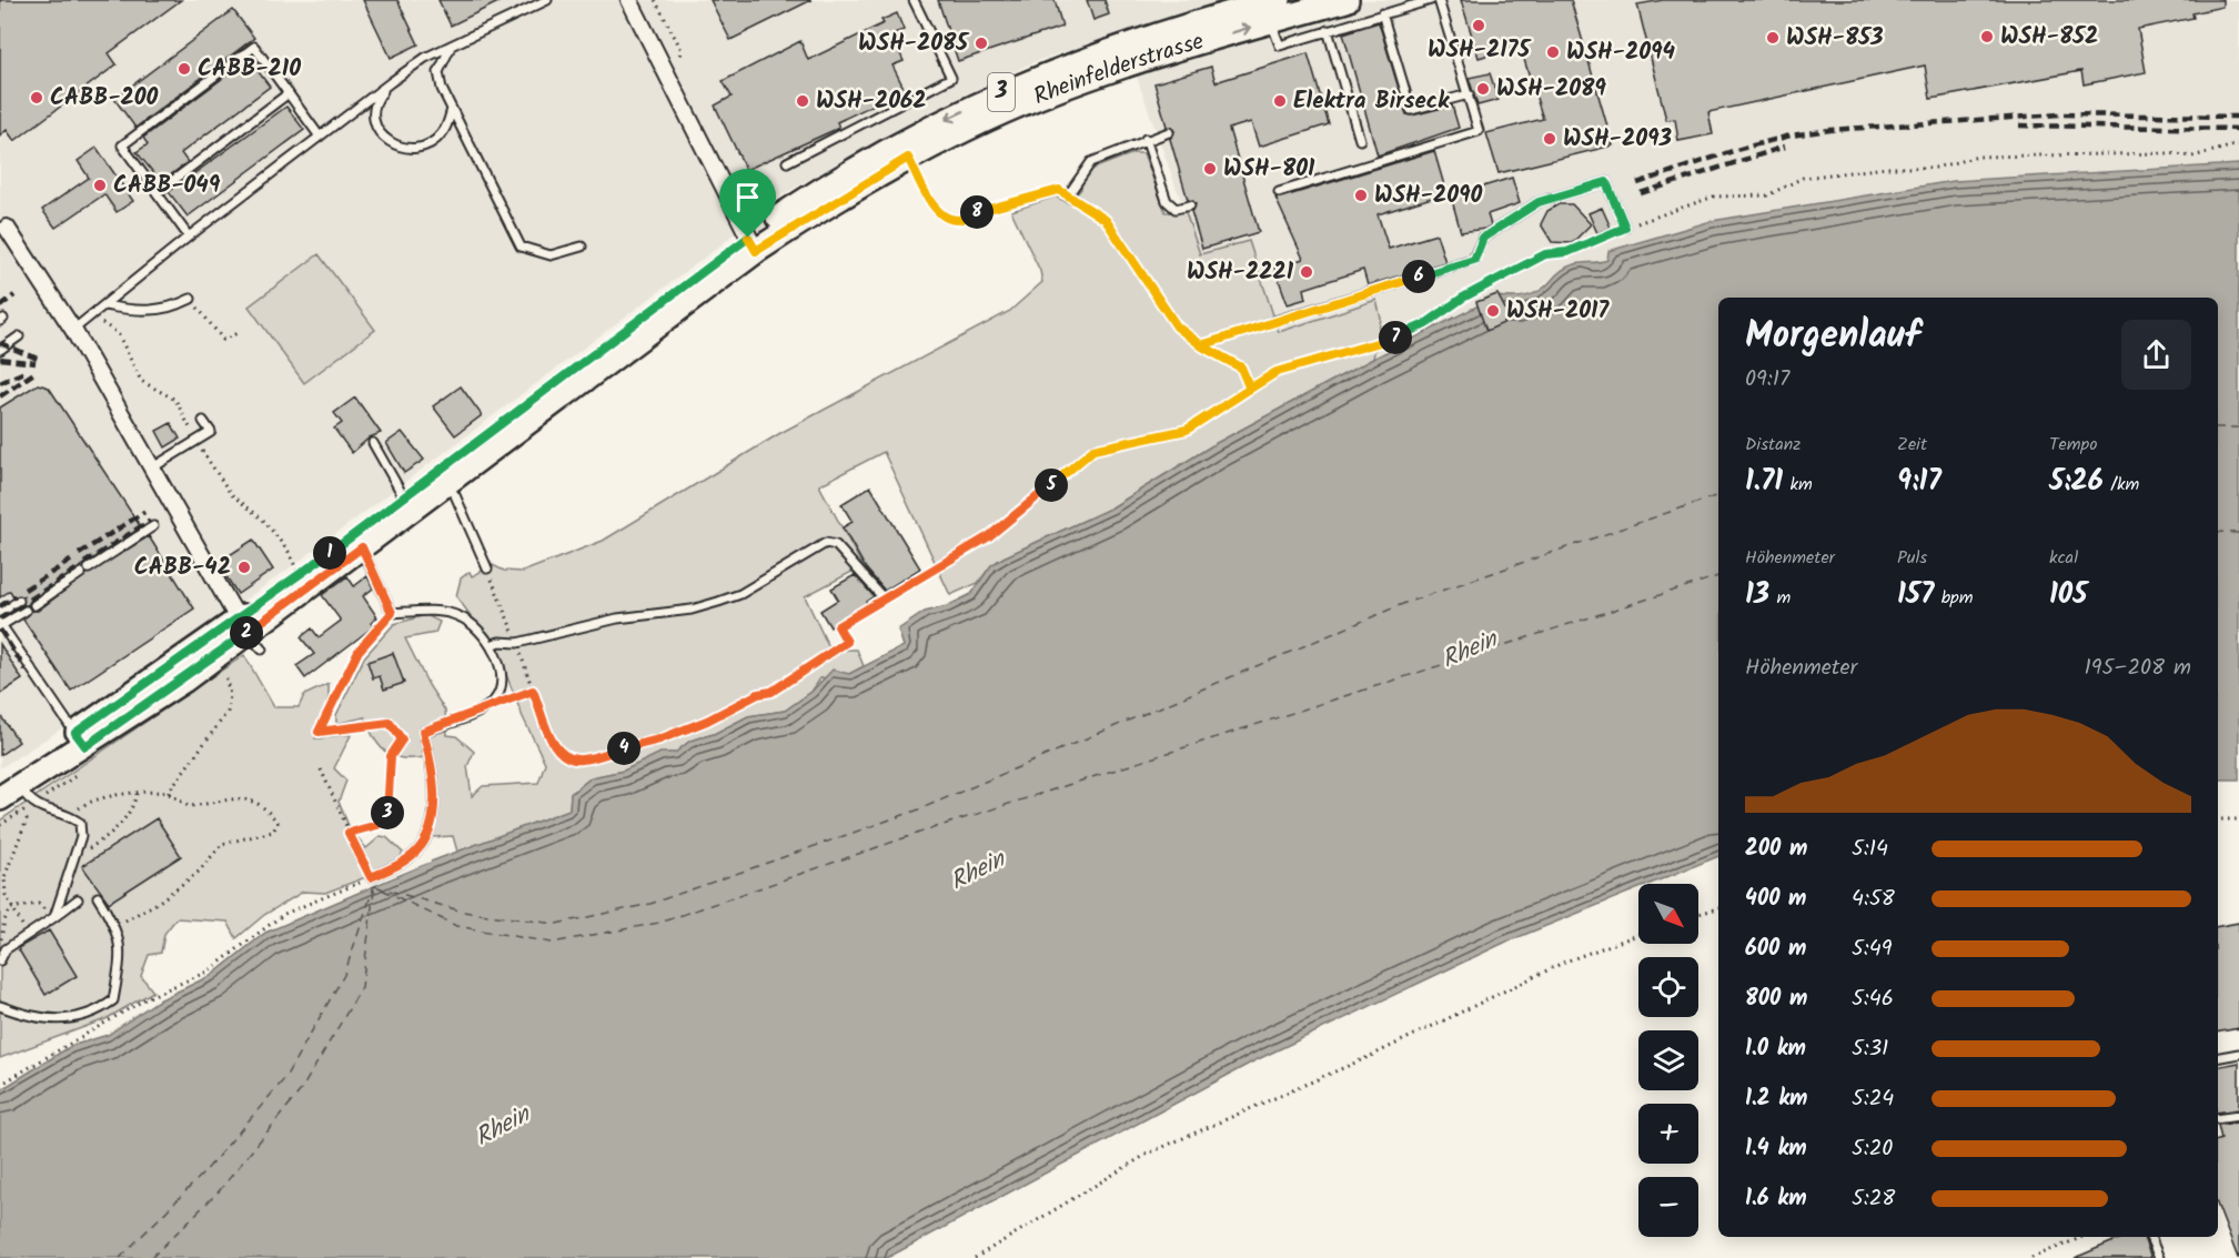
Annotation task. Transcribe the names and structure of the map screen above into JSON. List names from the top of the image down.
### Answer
{
  "streets": {
    "main road": ["Rheinfelderstrasse", "3"]
  },
  "water": ["Rhein"],
  "places": [
    "WSH-2175",
    "WSH-852",
    "WSH-853",
    "WSH-2085",
    "WSH-2094",
    "CABB-210",
    "WSH-2089",
    "CABB-200",
    "WSH-2062",
    "Elektra Birseck",
    "WSH-2093",
    "WSH-801",
    "CABB-049",
    "WSH-2090",
    "WSH-2221",
    "WSH-2017",
    "CABB-42"
  ],
  "north": "bottom right",
  "page": {
    "pins": [
      "8",
      "6",
      "7",
      "5",
      "1",
      "2",
      "4",
      "3"
    ],
    "heading": ["Morgenlauf", "09:17"],
    "stats": [
      ["Distanz", "1.71 km"],
      ["Zeit", "9:17"],
      ["Tempo", "5:26 /km"],
      ["Höhenmeter", "13 m"],
      ["Puls", "157 bpm"],
      ["kcal", "105"]
    ],
    "chart": ["Höhenmeter", "195–208 m"],
    "list": [
      {
        "name": "200 m",
        "note": "5:14"
      },
      {
        "name": "400 m",
        "note": "4:58"
      },
      {
        "name": "600 m",
        "note": "5:49"
      },
      {
        "name": "800 m",
        "note": "5:46"
      },
      {
        "name": "1.0 km",
        "note": "5:31"
      },
      {
        "name": "1.2 km",
        "note": "5:24"
      },
      {
        "name": "1.4 km",
        "note": "5:20"
      },
      {
        "name": "1.6 km",
        "note": "5:28"
      }
    ],
    "map_buttons": ["+", "−"]
  }
}
